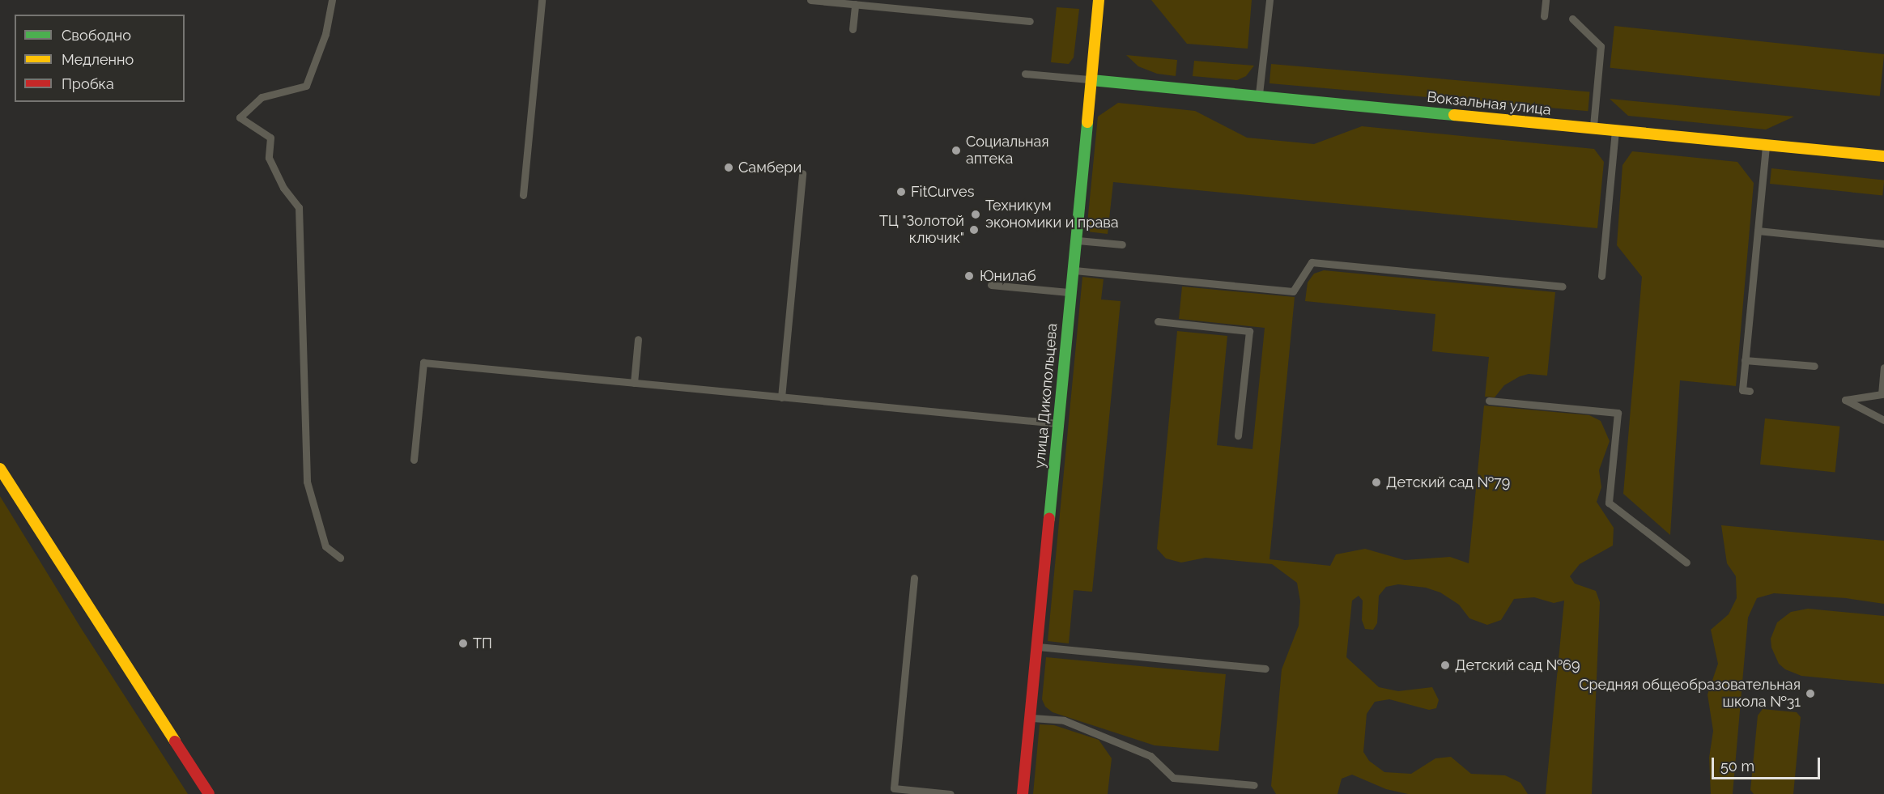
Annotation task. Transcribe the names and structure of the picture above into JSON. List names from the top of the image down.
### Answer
{
  "streets": {
    "street": ["Вокзальная улица", "улица Дикопольцева"]
  },
  "crossings": [
    ["Вокзальная улица", "улица Дикопольцева"]
  ],
  "places": [
    "Социальная аптека",
    "Самбери",
    "FitCurves",
    "Техникум экономики и права",
    "ТЦ \"Золотой ключик\"",
    "Юнилаб",
    "Детский сад №79",
    "ТП",
    "Детский сад №69",
    "Средняя общеобразовательная школа №31"
  ],
  "legend": ["Свободно", "Медленно", "Пробка"],
  "scale_bar": "50 m"
}
